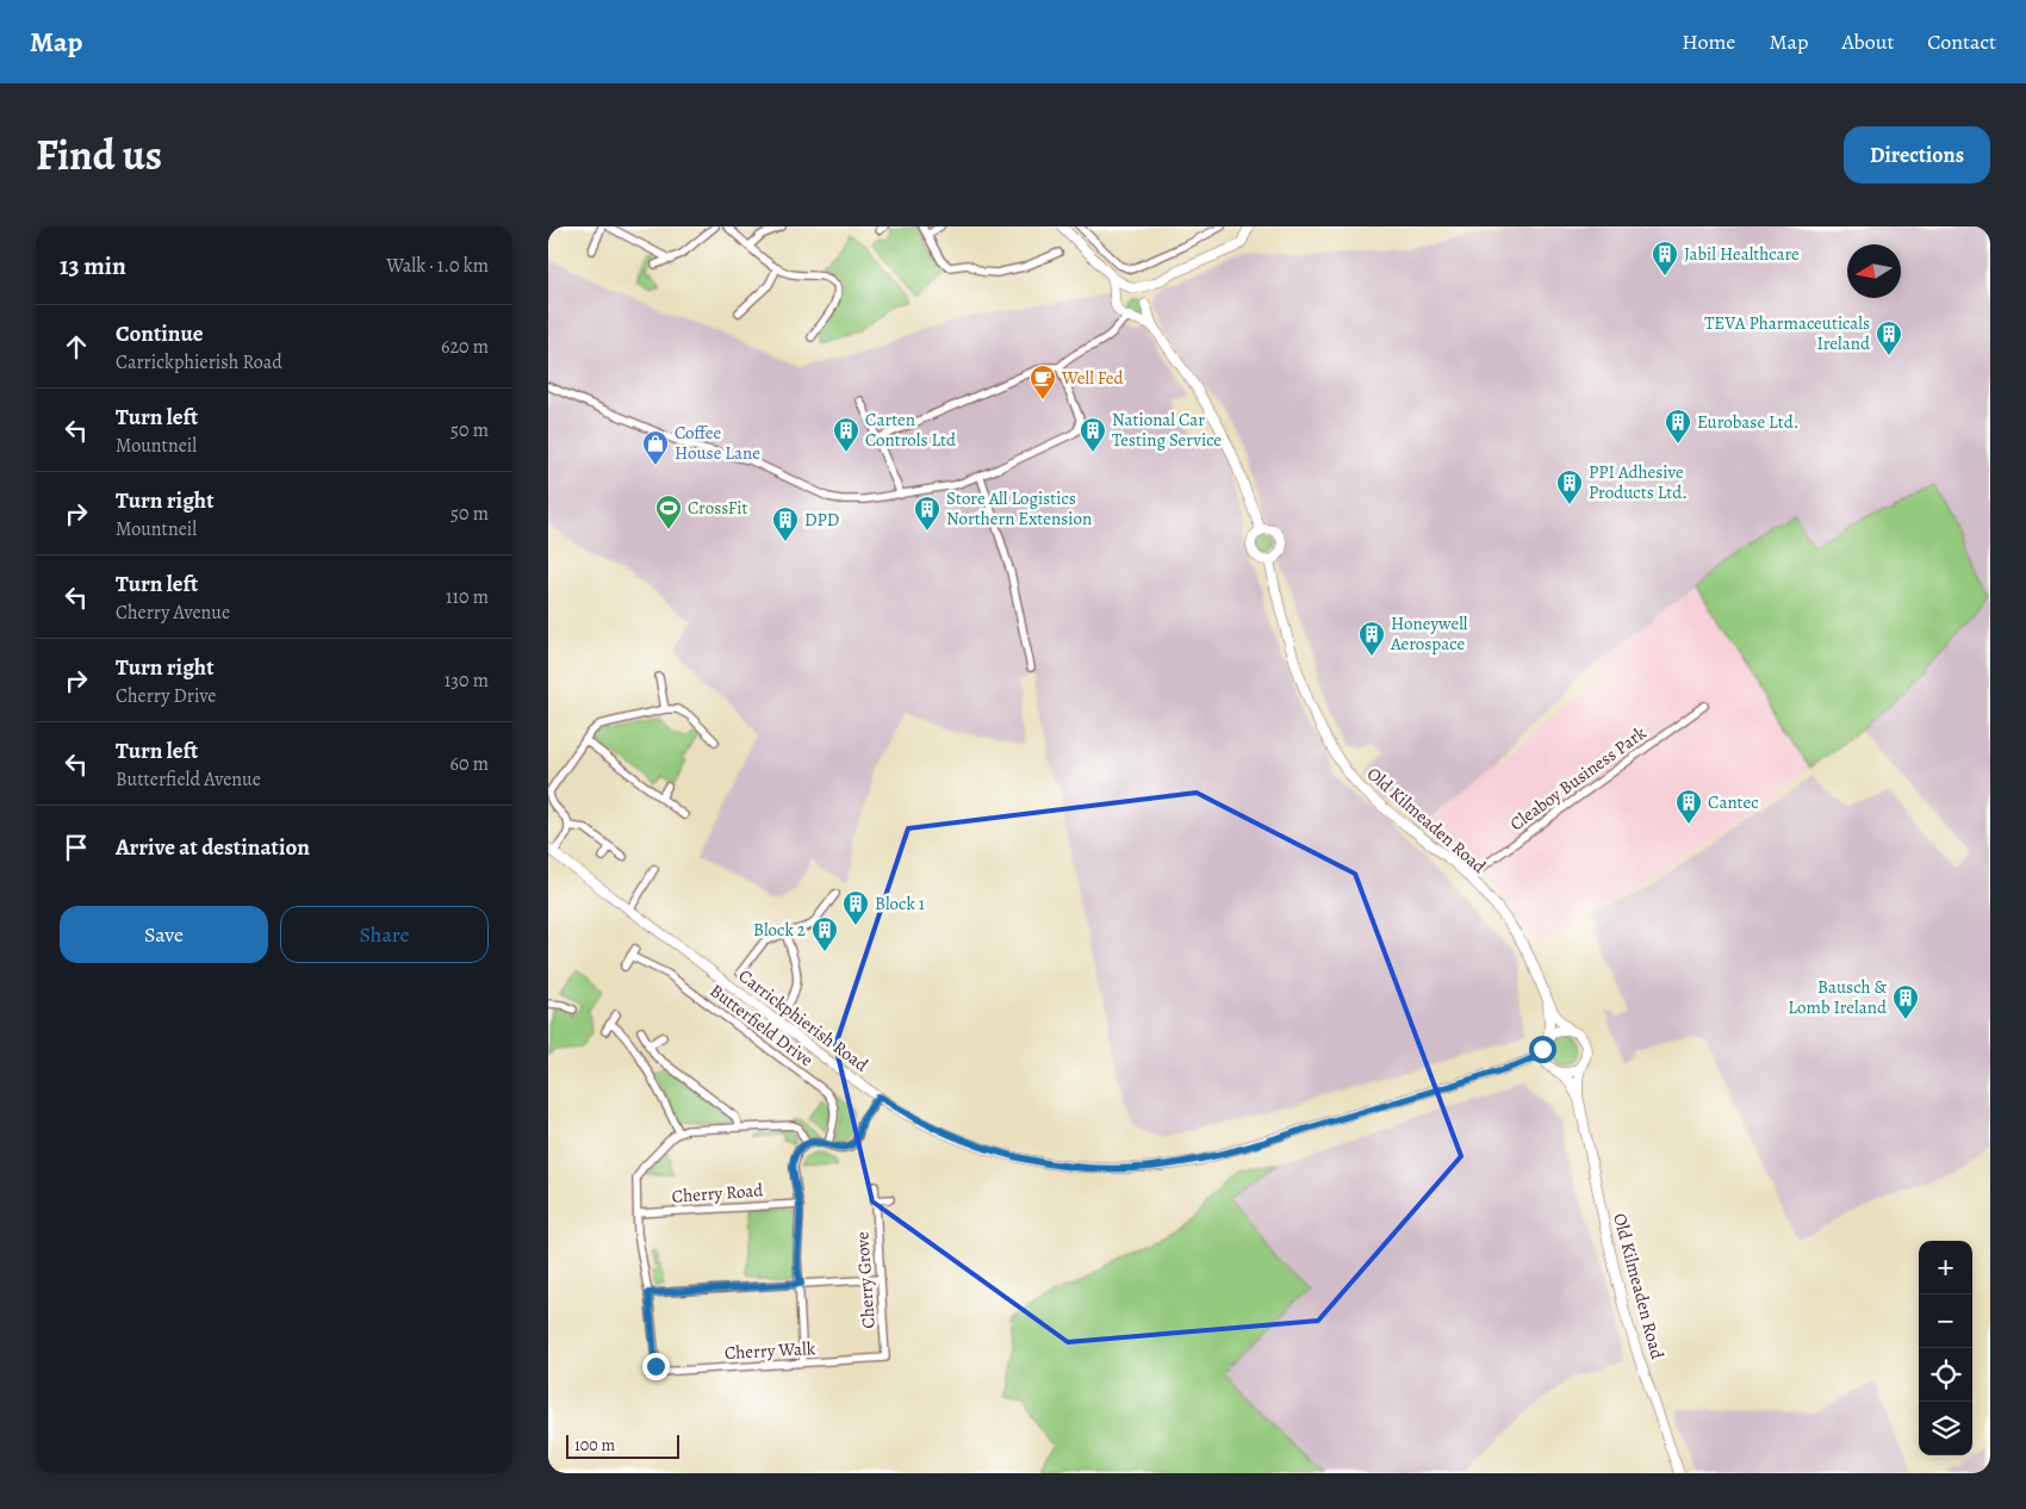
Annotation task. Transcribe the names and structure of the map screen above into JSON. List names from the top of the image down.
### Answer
{
  "streets": {
    "street": [
      "Cleaboy Business Park",
      "Old Kilmeaden Road",
      "Carrickphierish Road",
      "Butterfield Drive",
      "Cherry Road",
      "Cherry Grove",
      "Cherry Walk"
    ]
  },
  "crossings": [
    ["Cleaboy Business Park", "Old Kilmeaden Road"],
    ["Old Kilmeaden Road", "Carrickphierish Road"],
    ["Cherry Grove", "Cherry Walk"]
  ],
  "places": {
    "building": [
      "Jabil Healthcare",
      "TEVA Pharmaceuticals Ireland",
      "Eurobase Ltd.",
      "Carten Controls Ltd",
      "National Car Testing Service",
      "PPI Adhesive Products Ltd.",
      "Store All Logistics Northern Extension",
      "DPD",
      "Honeywell Aerospace",
      "Cantec",
      "Block 1",
      "Block 2",
      "Bausch & Lomb Ireland"
    ],
    "cafe": ["Well Fed"],
    "shop": ["Coffee House Lane"],
    "sports": ["CrossFit"]
  },
  "scale_bar": "100 m",
  "north": "left",
  "page": {
    "header": "Map",
    "nav": [
      "Home",
      "Map",
      "About",
      "Contact"
    ],
    "title": "Find us",
    "buttons": [
      "Directions",
      ["Save", "Share"]
    ],
    "heading": ["13 min", "Walk · 1.0 km"],
    "list": [
      ["Continue", "Carrickphierish Road", "620 m"],
      ["Turn left", "Mountneil", "50 m"],
      ["Turn right", "Mountneil", "50 m"],
      ["Turn left", "Cherry Avenue", "110 m"],
      ["Turn right", "Cherry Drive", "130 m"],
      ["Turn left", "Butterfield Avenue", "60 m"],
      "Arrive at destination"
    ],
    "map_buttons": ["+", "−"],
    "scale": "100 m"
  }
}
